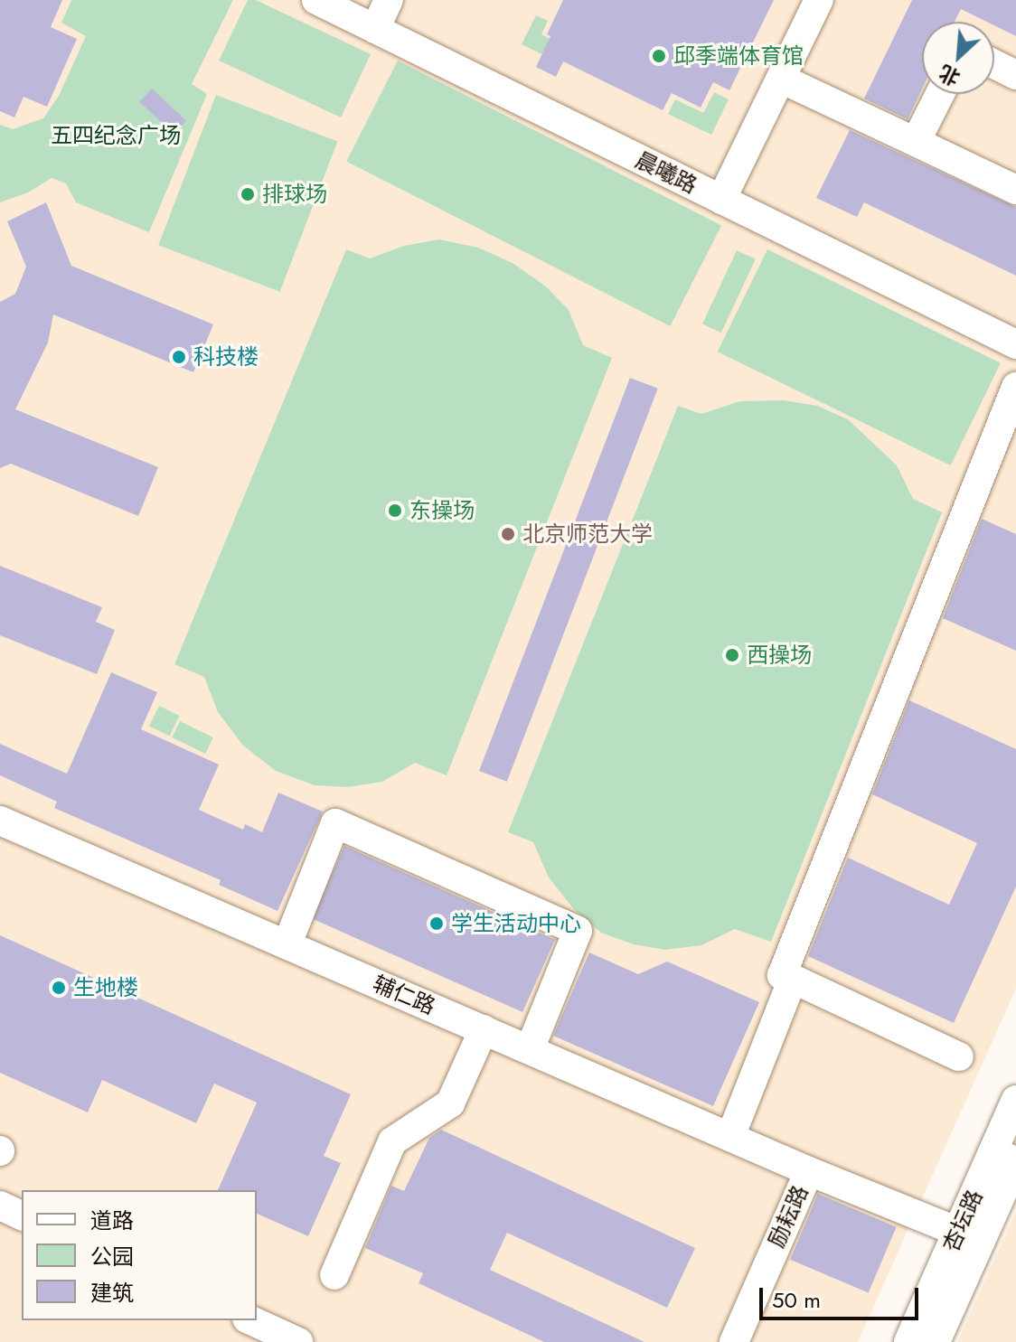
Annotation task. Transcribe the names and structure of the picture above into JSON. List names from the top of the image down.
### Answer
{
  "streets": {
    "street": [
      "晨曦路",
      "辅仁路",
      "励耘路",
      "杏坛路"
    ]
  },
  "crossings": [
    ["辅仁路", "励耘路"],
    ["辅仁路", "杏坛路"]
  ],
  "parks": ["五四纪念广场"],
  "places": [
    "邱季端体育馆",
    "排球场",
    "科技楼",
    "东操场",
    "北京师范大学",
    "西操场",
    "学生活动中心",
    "生地楼"
  ],
  "legend": ["道路", "公园", "建筑"],
  "scale_bar": "50 m",
  "north": "bottom left"
}
